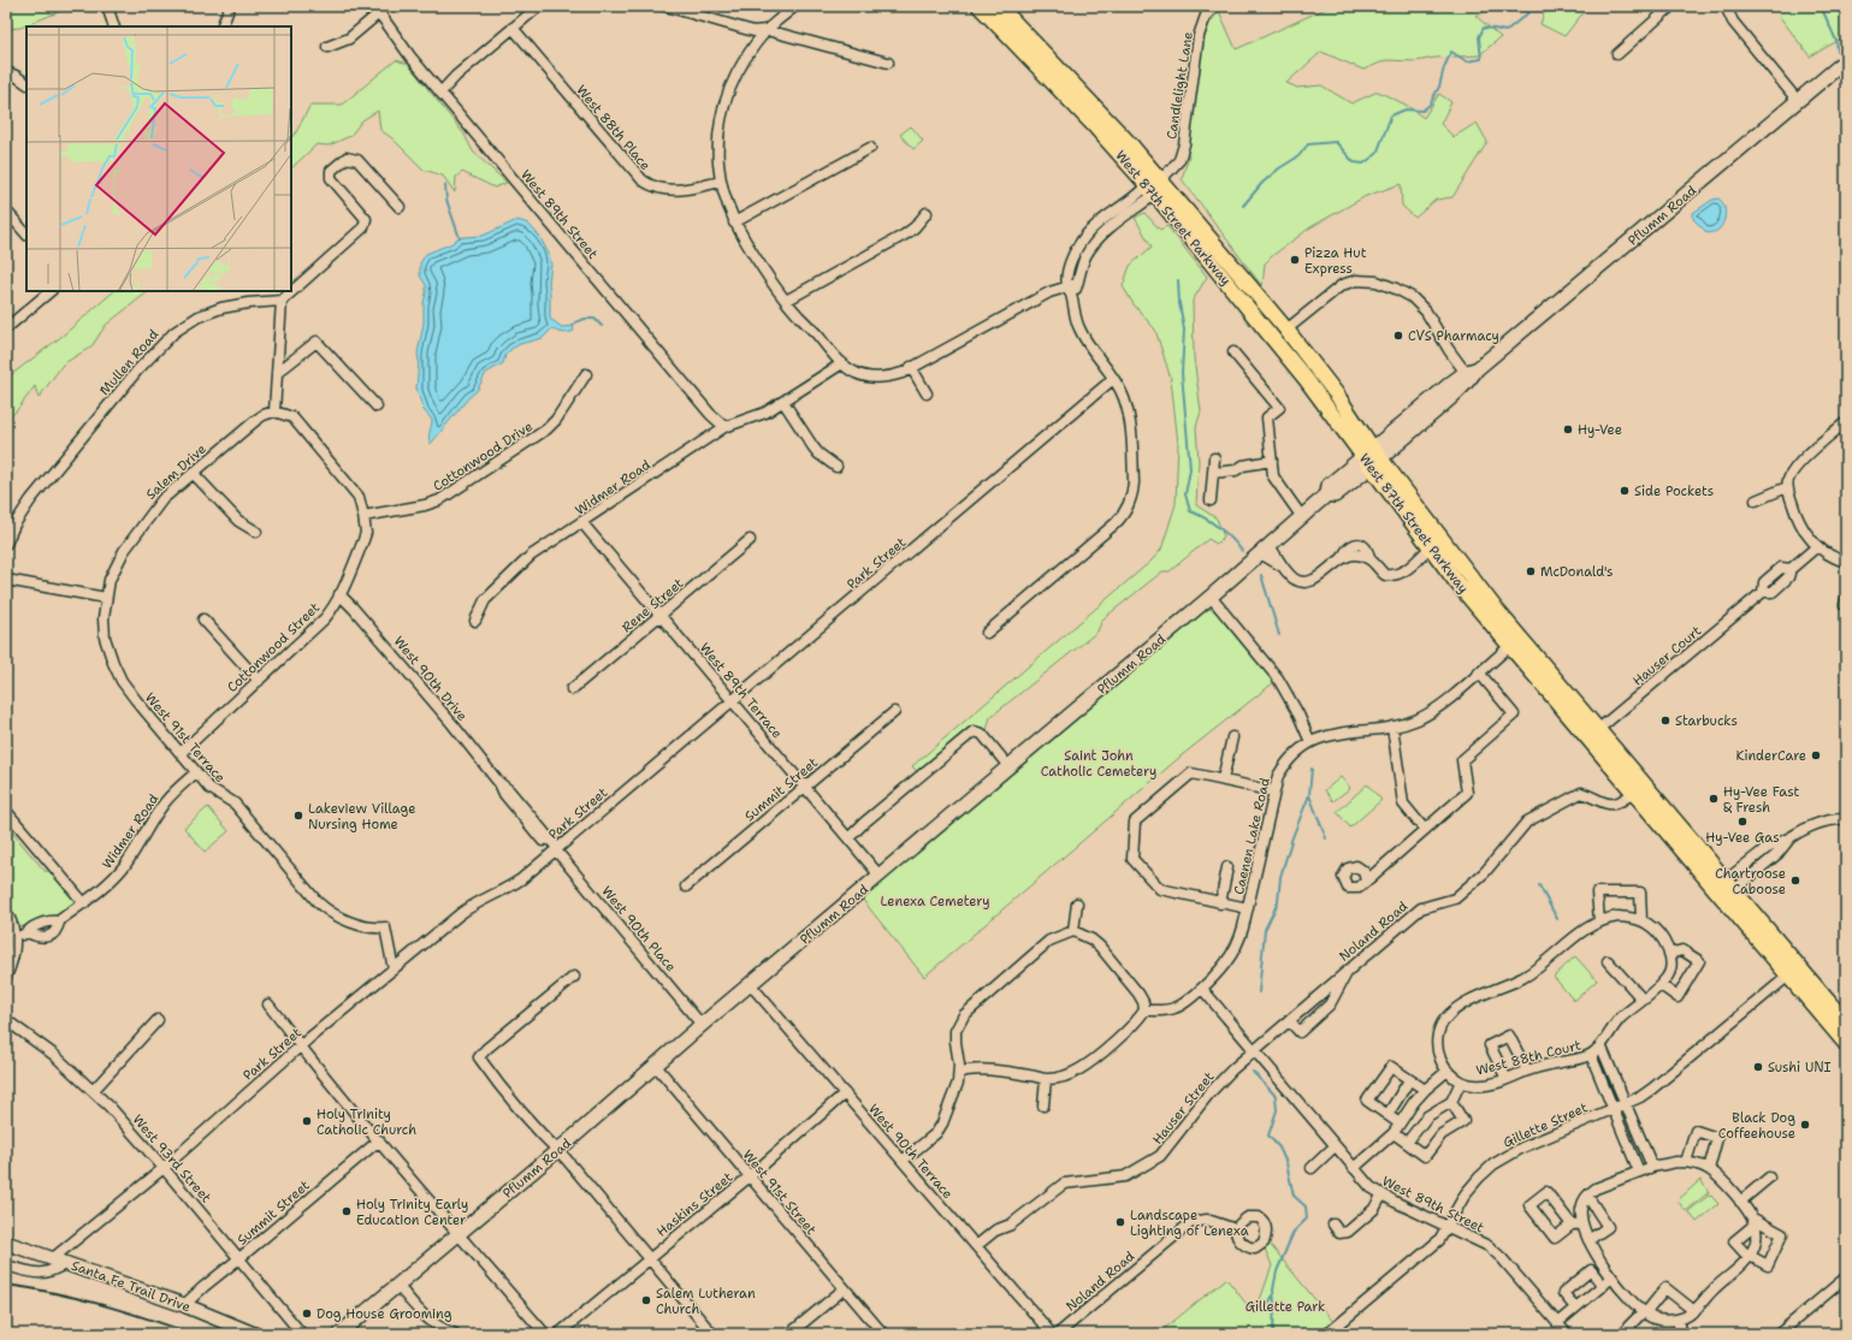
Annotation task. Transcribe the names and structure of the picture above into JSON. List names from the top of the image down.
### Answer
{
  "streets": {
    "main road": ["Pflumm Road", "West 87th Street Parkway", "Santa Fe Trail Drive"],
    "street": [
      "Candlelight Lane",
      "West 88th Place",
      "West 89th Street",
      "Mullen Road",
      "Cottonwood Drive",
      "Salem Drive",
      "Widmer Road",
      "Park Street",
      "Rene Street",
      "Cottonwood Street",
      "Hauser Court",
      "West 90th Drive",
      "West 89th Terrace",
      "West 91st Terrace",
      "Summit Street",
      "Caenen Lake Road",
      "West 90th Place",
      "Noland Road",
      "West 88th Court",
      "Hauser Street",
      "Gillette Street",
      "West 90th Terrace",
      "West 93rd Street",
      "West 91st Street",
      "Haskins Street"
    ]
  },
  "crossings": [
    ["Candlelight Lane", "West 87th Street Parkway"],
    ["Candlelight Lane", "Park Street"],
    ["West 89th Street", "Widmer Road"],
    ["West 89th Street", "Noland Road"],
    ["West 89th Street", "Hauser Street"],
    ["West 89th Street", "Gillette Street"],
    ["Pflumm Road", "West 87th Street Parkway"],
    ["Pflumm Road", "West 89th Terrace"],
    ["Pflumm Road", "West 90th Place"],
    ["Pflumm Road", "West 90th Terrace"],
    ["Pflumm Road", "West 91st Street"],
    ["West 87th Street Parkway", "Hauser Court"],
    ["West 87th Street Parkway", "Caenen Lake Road"],
    ["West 87th Street Parkway", "Noland Road"],
    ["West 87th Street Parkway", "Gillette Street"],
    ["Cottonwood Drive", "Cottonwood Street"],
    ["Salem Drive", "West 91st Terrace"],
    ["Widmer Road", "West 89th Terrace"],
    ["Widmer Road", "West 91st Terrace"],
    ["Park Street", "West 90th Drive"],
    ["Park Street", "West 89th Terrace"],
    ["Park Street", "West 91st Terrace"],
    ["Park Street", "West 90th Place"],
    ["Park Street", "West 93rd Street"],
    ["Park Street", "Santa Fe Trail Drive"],
    ["Rene Street", "West 89th Terrace"],
    ["Cottonwood Street", "West 90th Drive"],
    ["Cottonwood Street", "West 91st Terrace"],
    ["West 90th Drive", "West 90th Place"],
    ["West 89th Terrace", "Summit Street"],
    ["Summit Street", "West 93rd Street"],
    ["Summit Street", "Santa Fe Trail Drive"],
    ["Noland Road", "Hauser Street"],
    ["Hauser Street", "West 90th Terrace"],
    ["West 90th Terrace", "Haskins Street"],
    ["West 91st Street", "Haskins Street"]
  ],
  "parks": ["Saint John Catholic Cemetery", "Lenexa Cemetery", "Gillette Park"],
  "places": [
    "Pizza Hut Express",
    "CVS Pharmacy",
    "Hy-Vee",
    "Side Pockets",
    "McDonald's",
    "Starbucks",
    "KinderCare",
    "Hy-Vee Fast & Fresh",
    "Lakeview Village Nursing Home",
    "Hy-Vee Gas",
    "Chartroose Caboose",
    "Sushi UNI",
    "Holy Trinity Catholic Church",
    "Black Dog Coffeehouse",
    "Holy Trinity Early Education Center",
    "Landscape Lighting of Lenexa",
    "Salem Lutheran Church",
    "Dog House Grooming"
  ]
}
